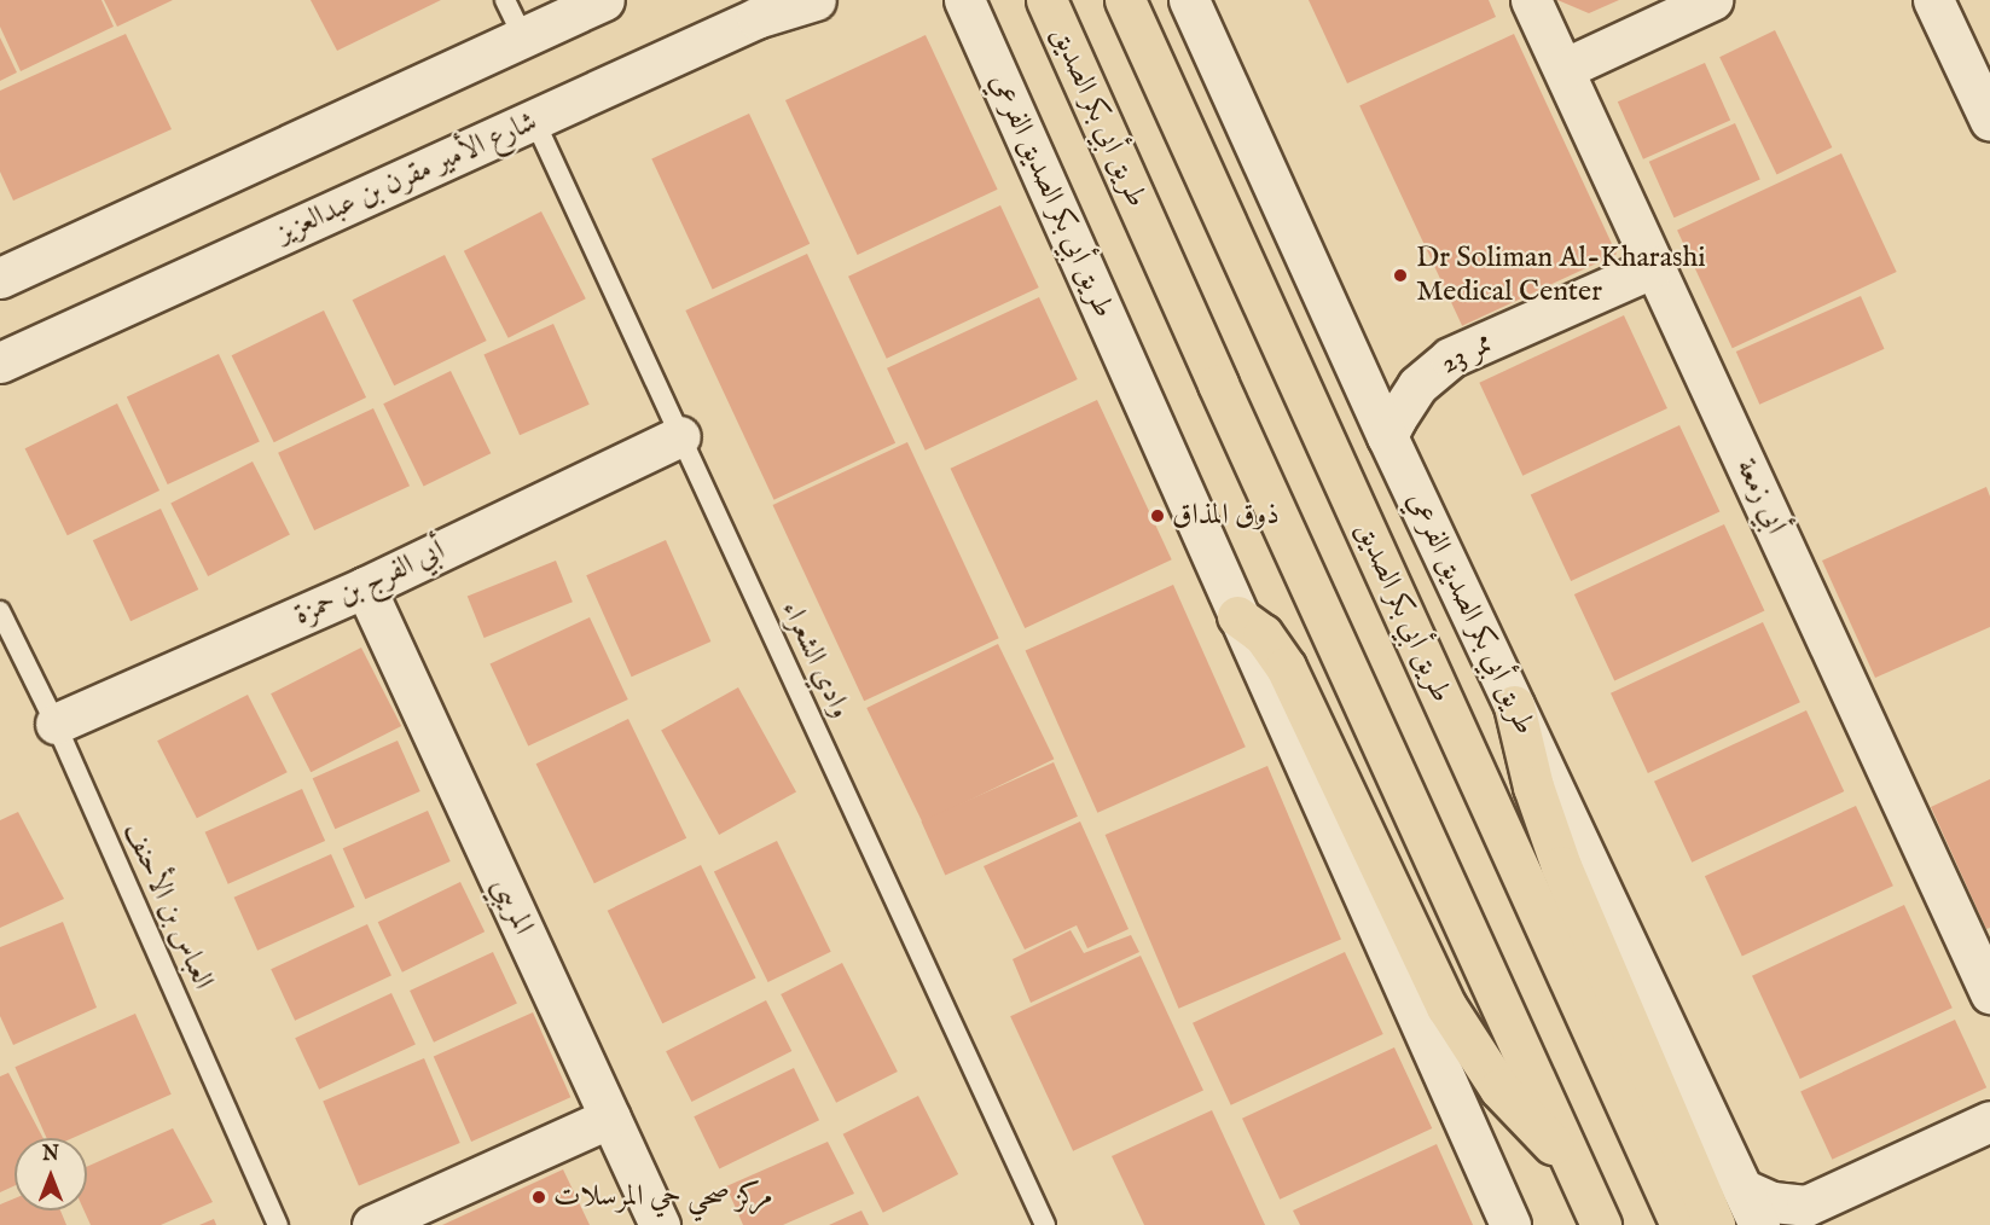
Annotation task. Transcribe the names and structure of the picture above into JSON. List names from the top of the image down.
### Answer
{
  "streets": {
    "main road": ["طريق أبي بكر الصديق"],
    "street": [
      "شارع الأمير مقرن بن عبدالعزيز",
      "طريق أبي بكر الصديق الفرعي",
      "ممر 23",
      "أبي زمعة",
      "أبي الفرج بن حمزة",
      "المريبي"
    ],
    "lane": ["وادي الشعراء", "العباس بن الأحنف"]
  },
  "crossings": [
    ["شارع الأمير مقرن بن عبدالعزيز", "وادي الشعراء"],
    ["طريق أبي بكر الصديق الفرعي", "ممر 23"],
    ["ممر 23", "أبي زمعة"],
    ["أبي الفرج بن حمزة", "وادي الشعراء"],
    ["أبي الفرج بن حمزة", "العباس بن الأحنف"],
    ["أبي الفرج بن حمزة", "المريبي"]
  ],
  "places": ["Dr Soliman Al-Kharashi Medical Center", "ذوق المذاق", "مركز صحي حي المرسلات"],
  "north": "top"
}
